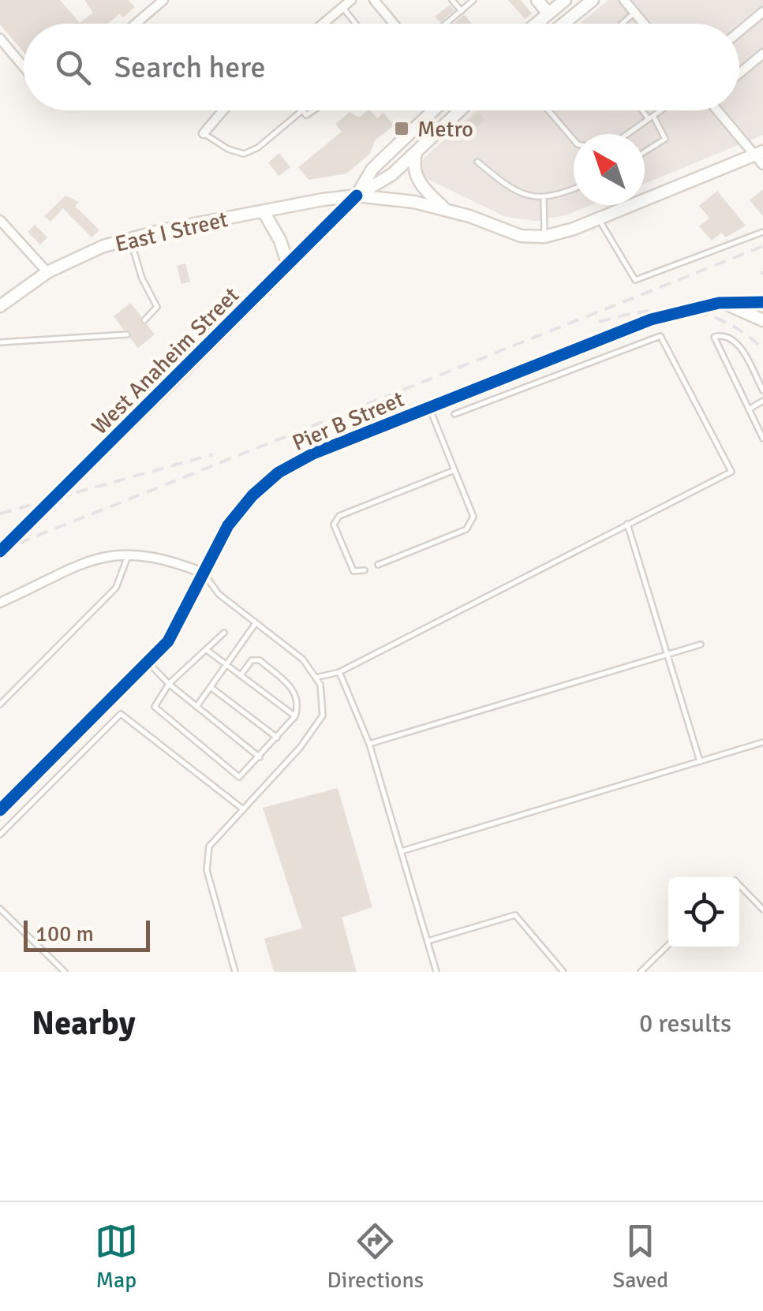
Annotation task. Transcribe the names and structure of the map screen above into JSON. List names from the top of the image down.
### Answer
{
  "streets": {
    "main road": ["East I Street", "West Anaheim Street", "Pier B Street"]
  },
  "crossings": [
    ["East I Street", "West Anaheim Street"]
  ],
  "places": {
    "transit": ["Metro"]
  },
  "scale_bar": "100 m",
  "north": "top left",
  "page": {
    "search": "Search here",
    "scale": "100 m",
    "heading": ["Nearby", "0 results"],
    "nav": ["Map", "Directions", "Saved"]
  }
}
